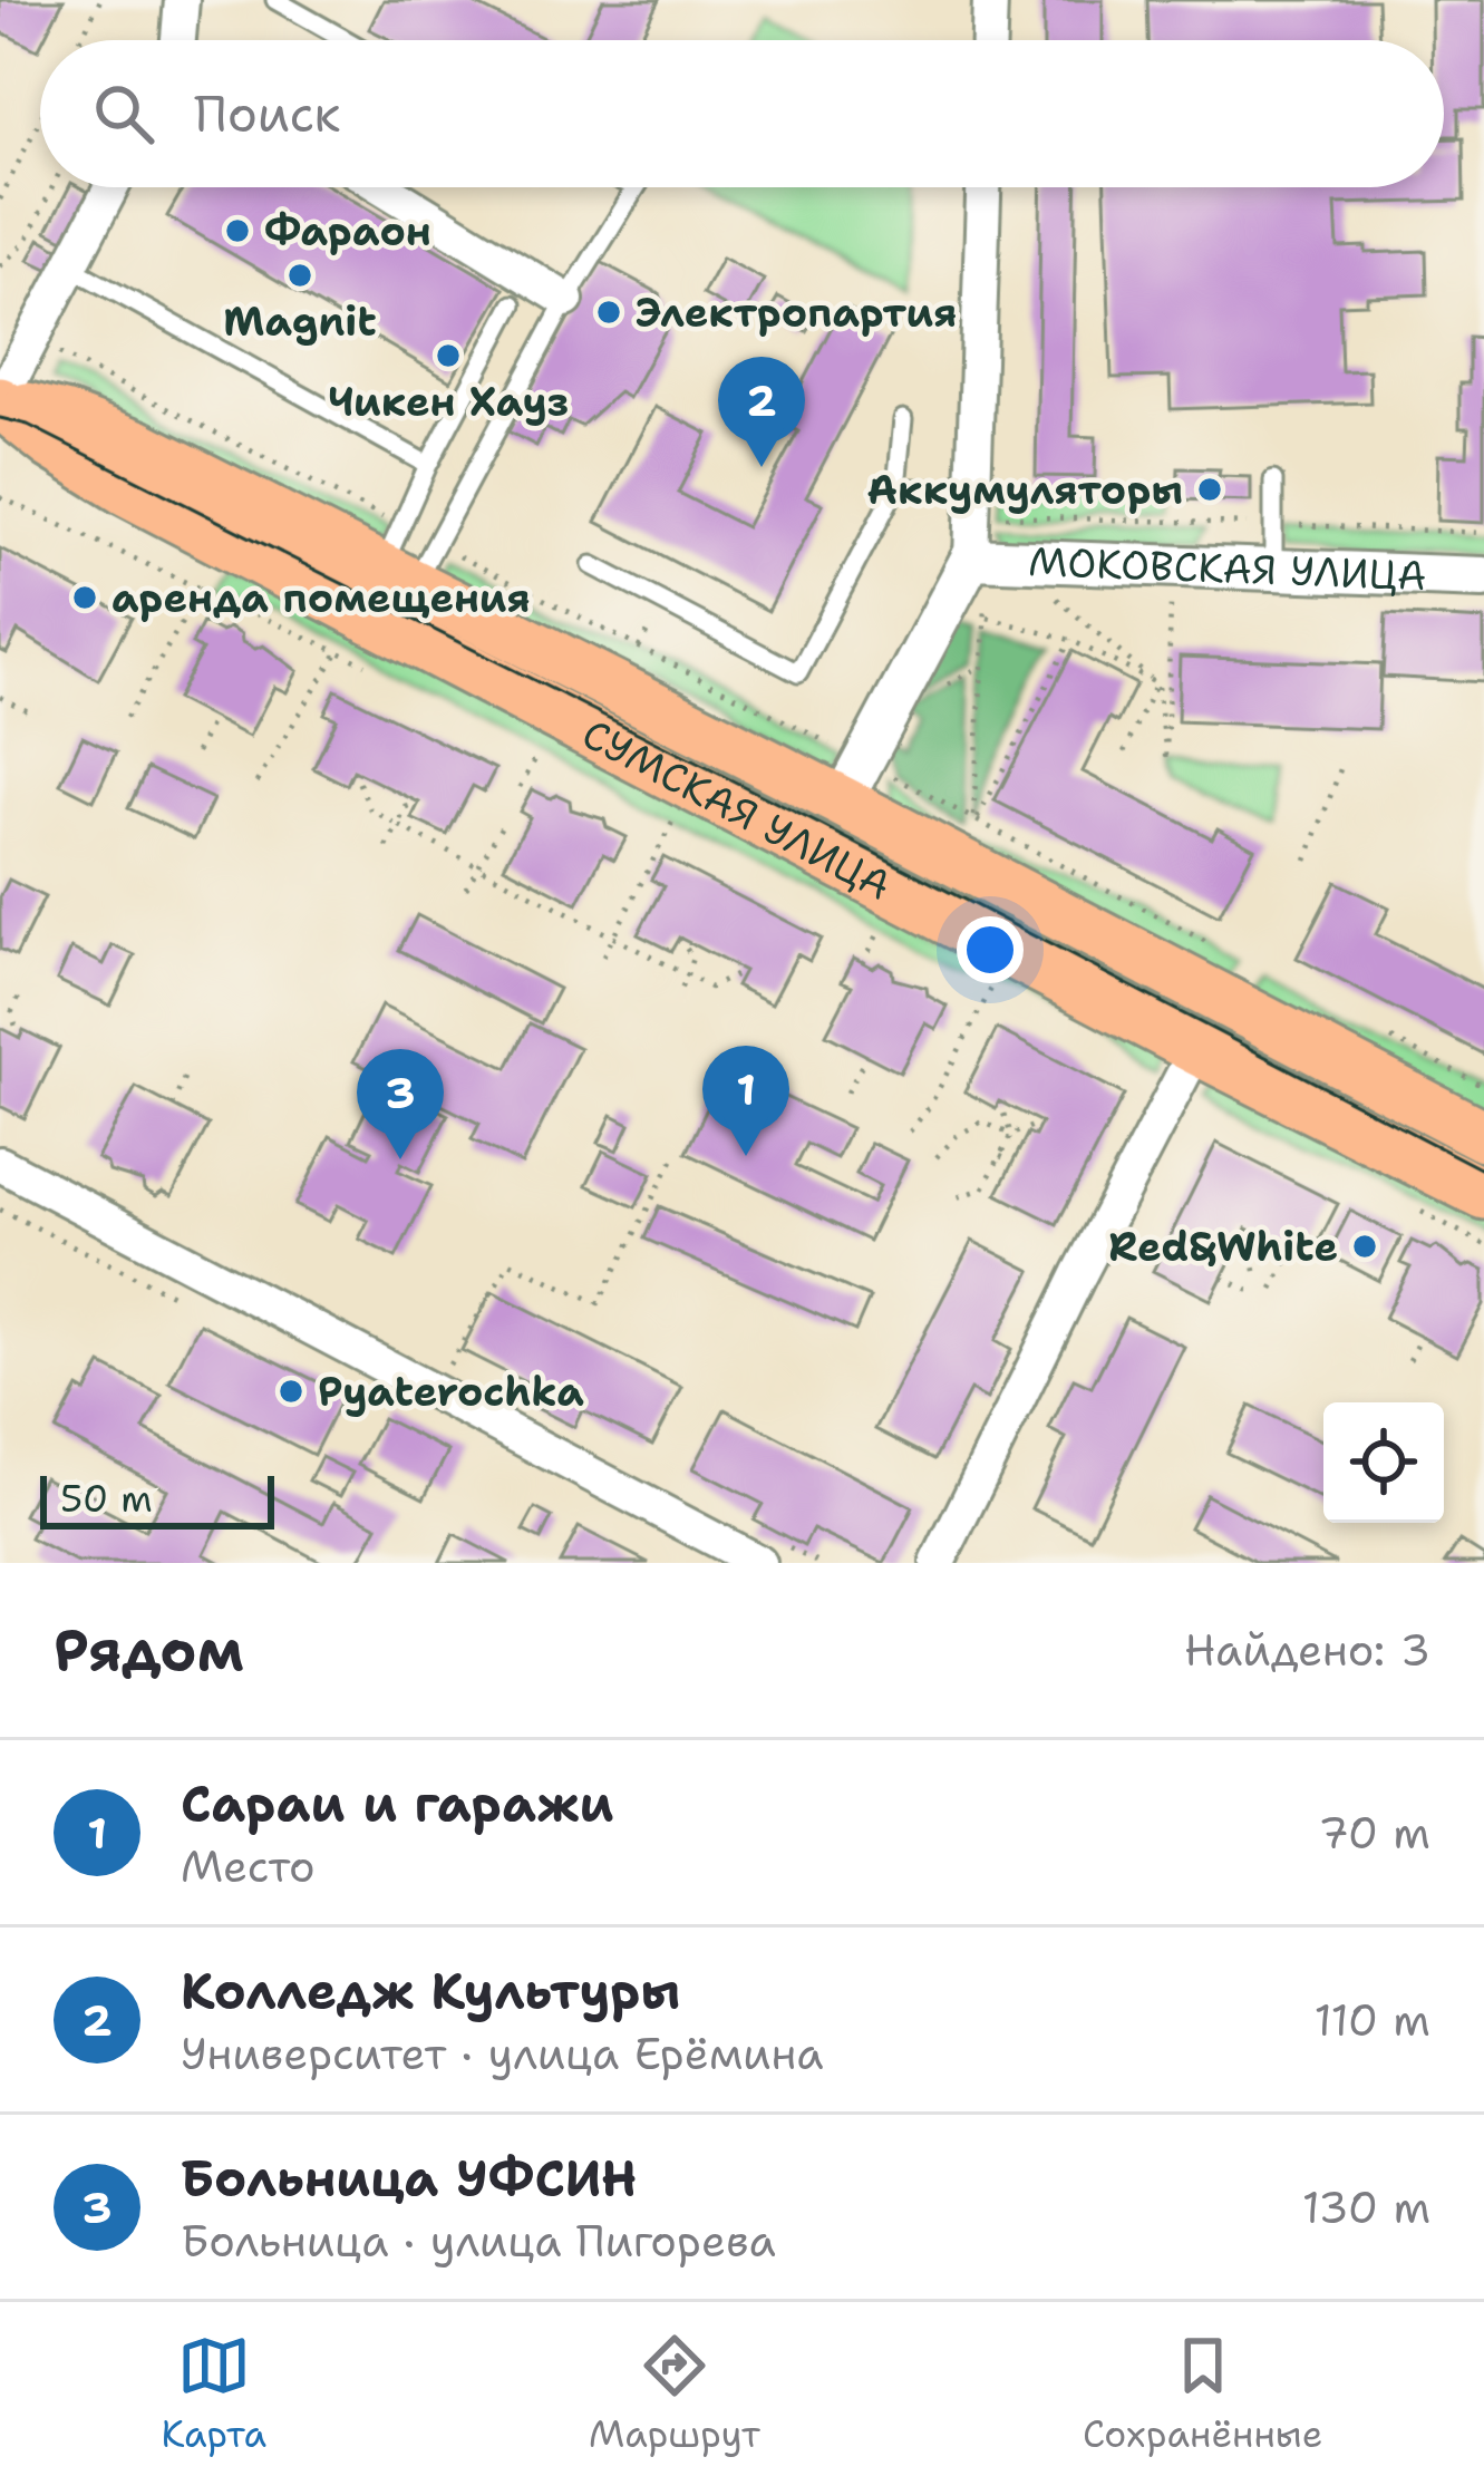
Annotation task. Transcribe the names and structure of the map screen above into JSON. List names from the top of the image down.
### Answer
{
  "streets": {
    "main road": ["СУМСКАЯ УЛИЦА"],
    "street": ["МОКОВСКАЯ УЛИЦА"]
  },
  "places": [
    "Фараон",
    "Magnit",
    "Электропартия",
    "Чикен Хауз",
    "Аккумуляторы",
    "аренда помещения",
    "Red&White",
    "Pyaterochka"
  ],
  "scale_bar": "50 m",
  "page": {
    "search": "Поиск",
    "pins": ["2", "1", "3"],
    "scale": "50 m",
    "heading": ["Рядом", "Найдено: 3"],
    "list": [
      {
        "mark": "1",
        "name": "Сараи и гаражи",
        "note": "Место",
        "value": "70 m"
      },
      {
        "mark": "2",
        "name": "Колледж Культуры",
        "note": "Университет · улица Ерёмина",
        "value": "110 m"
      },
      {
        "mark": "3",
        "name": "Больница УФСИН",
        "note": "Больница · улица Пигорева",
        "value": "130 m"
      }
    ],
    "nav": ["Карта", "Маршрут", "Сохранённые"]
  }
}
